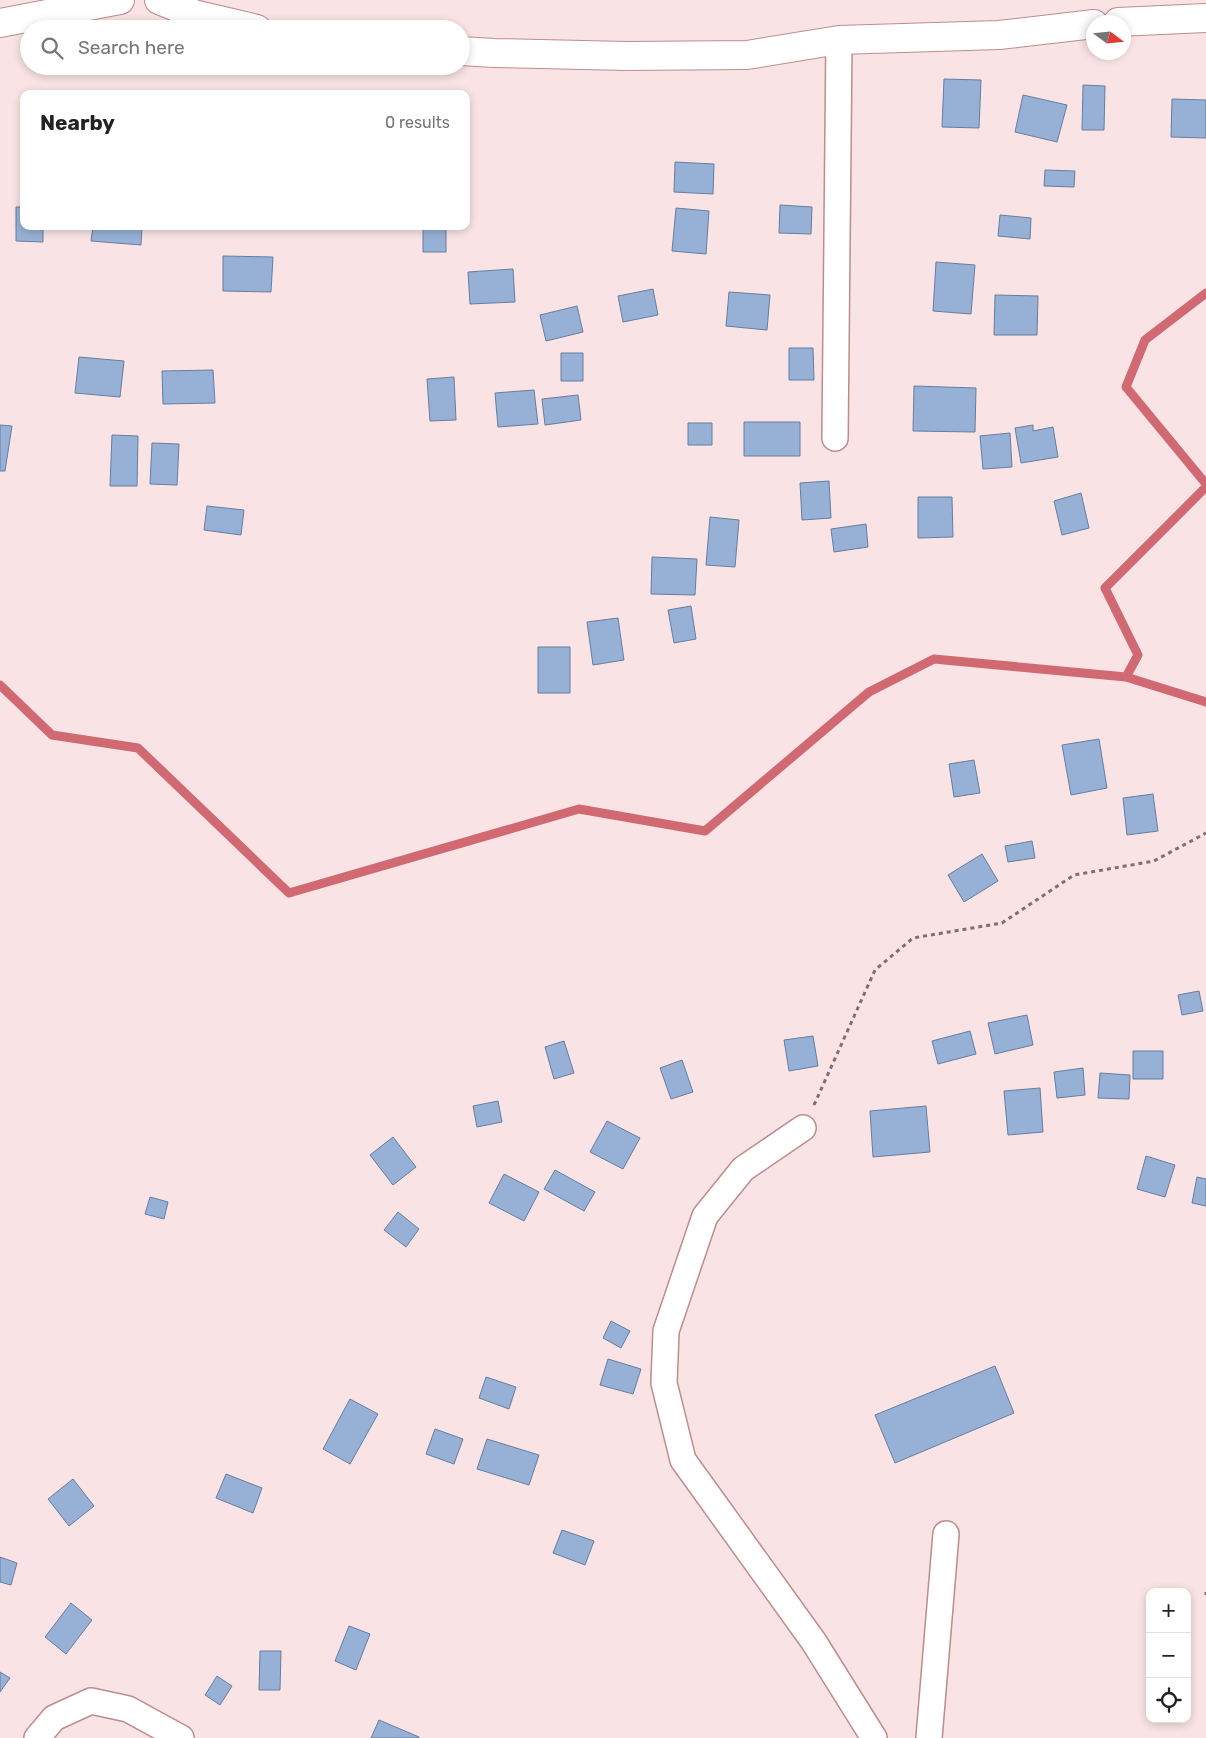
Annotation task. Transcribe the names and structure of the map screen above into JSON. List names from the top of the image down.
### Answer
{
  "north": "right",
  "page": {
    "search": "Search here",
    "heading": ["Nearby", "0 results"],
    "map_buttons": ["+", "−"]
  }
}
